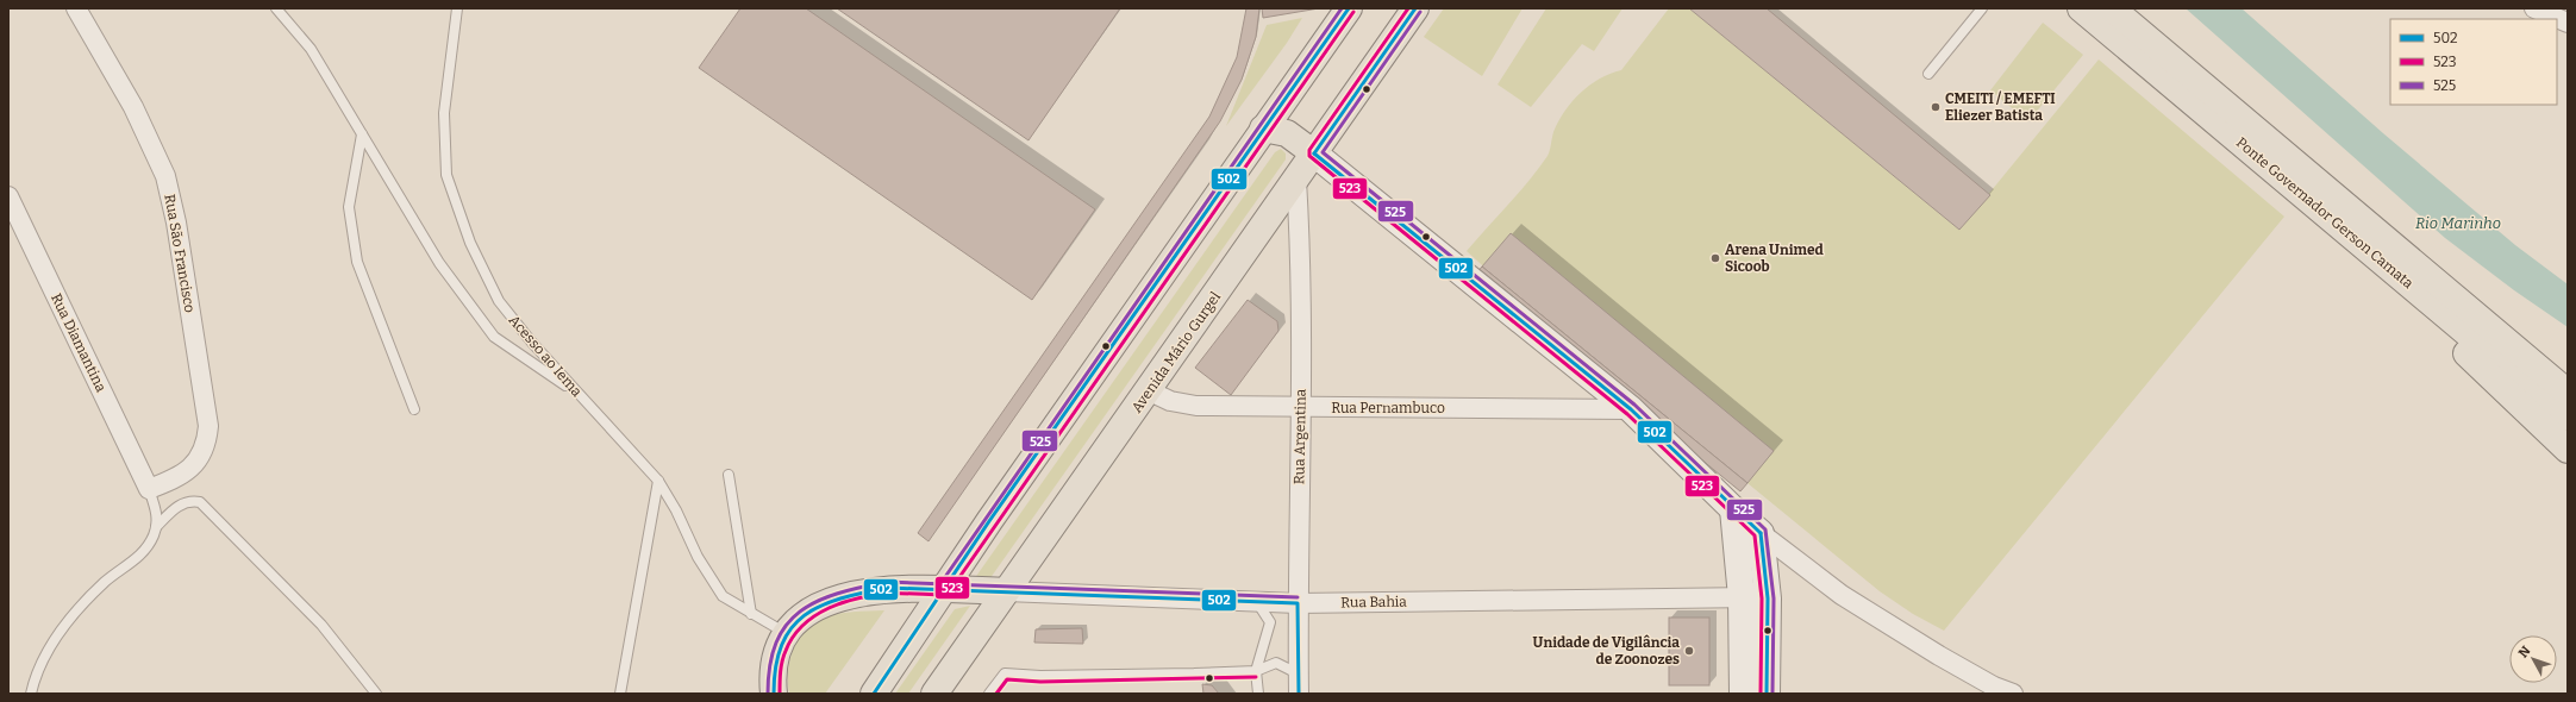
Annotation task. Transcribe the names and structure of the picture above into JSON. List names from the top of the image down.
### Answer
{
  "streets": {
    "main road": ["Ponte Governador Gerson Camata", "Avenida Mário Gurgel"],
    "street": [
      "Rua São Francisco",
      "Rua Diamantina",
      "Rua Pernambuco",
      "Rua Argentina",
      "Rua Bahia"
    ],
    "lane": ["Acesso ao Iema"]
  },
  "crossings": [
    ["Rua São Francisco", "Rua Diamantina"],
    ["Avenida Mário Gurgel", "Rua Pernambuco"],
    ["Avenida Mário Gurgel", "Rua Argentina"],
    ["Avenida Mário Gurgel", "Rua Bahia"],
    ["Rua Pernambuco", "Rua Argentina"],
    ["Rua Argentina", "Rua Bahia"]
  ],
  "water": ["Rio Marinho"],
  "places": ["CMEITI / EMEFTI Eliezer Batista", "Arena Unimed Sicoob", "Unidade de Vigilância de Zoonozes"],
  "lines": ["transit line 502", "transit line 523", "transit line 525"],
  "legend": ["502", "523", "525"],
  "north": "top left"
}
